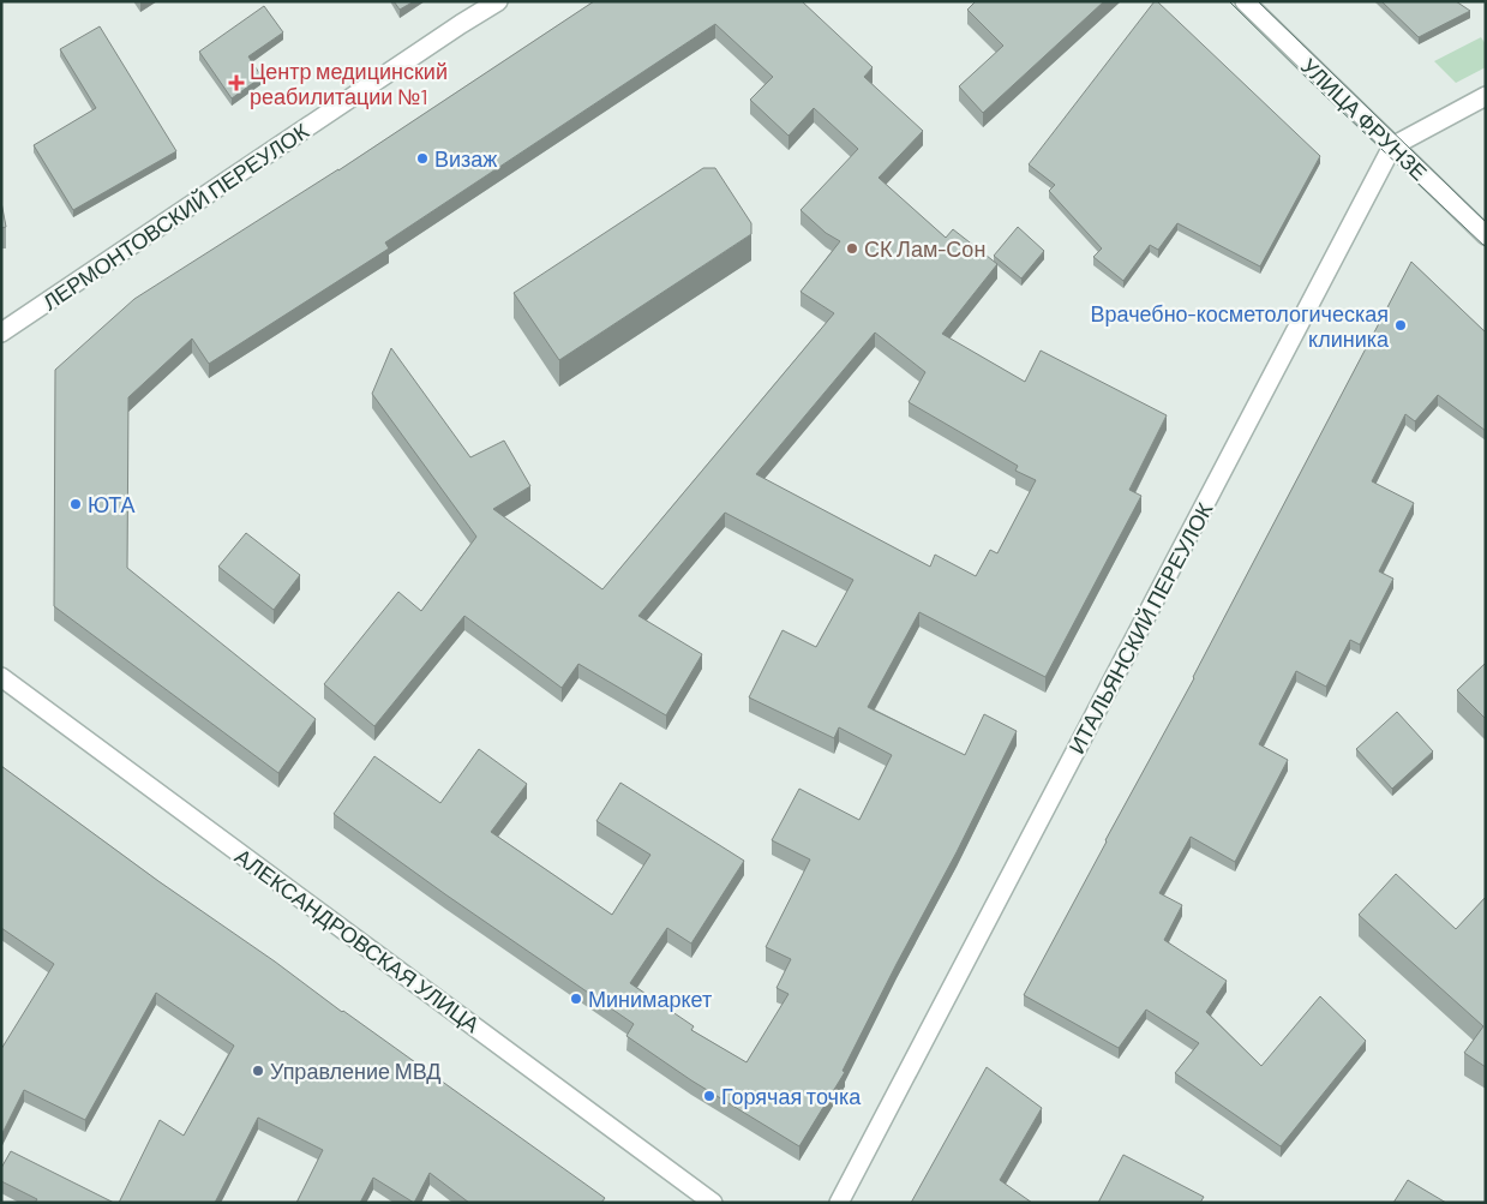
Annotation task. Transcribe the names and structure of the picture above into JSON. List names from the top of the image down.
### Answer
{
  "streets": {
    "street": [
      "УЛИЦА ФРУНЗЕ",
      "ЛЕРМОНТОВСКИЙ ПЕРЕУЛОК",
      "ИТАЛЬЯНСКИЙ ПЕРЕУЛОК",
      "АЛЕКСАНДРОВСКАЯ УЛИЦА"
    ]
  },
  "crossings": [
    ["УЛИЦА ФРУНЗЕ", "ИТАЛЬЯНСКИЙ ПЕРЕУЛОК"]
  ],
  "places": {
    "health": ["Центр медицинский реабилитации №1"],
    "other": [
      "Визаж",
      "СК Лам-Сон",
      "Врачебно-косметологическая клиника",
      "ЮТА",
      "Минимаркет",
      "Управление МВД",
      "Горячая точка"
    ]
  }
}
